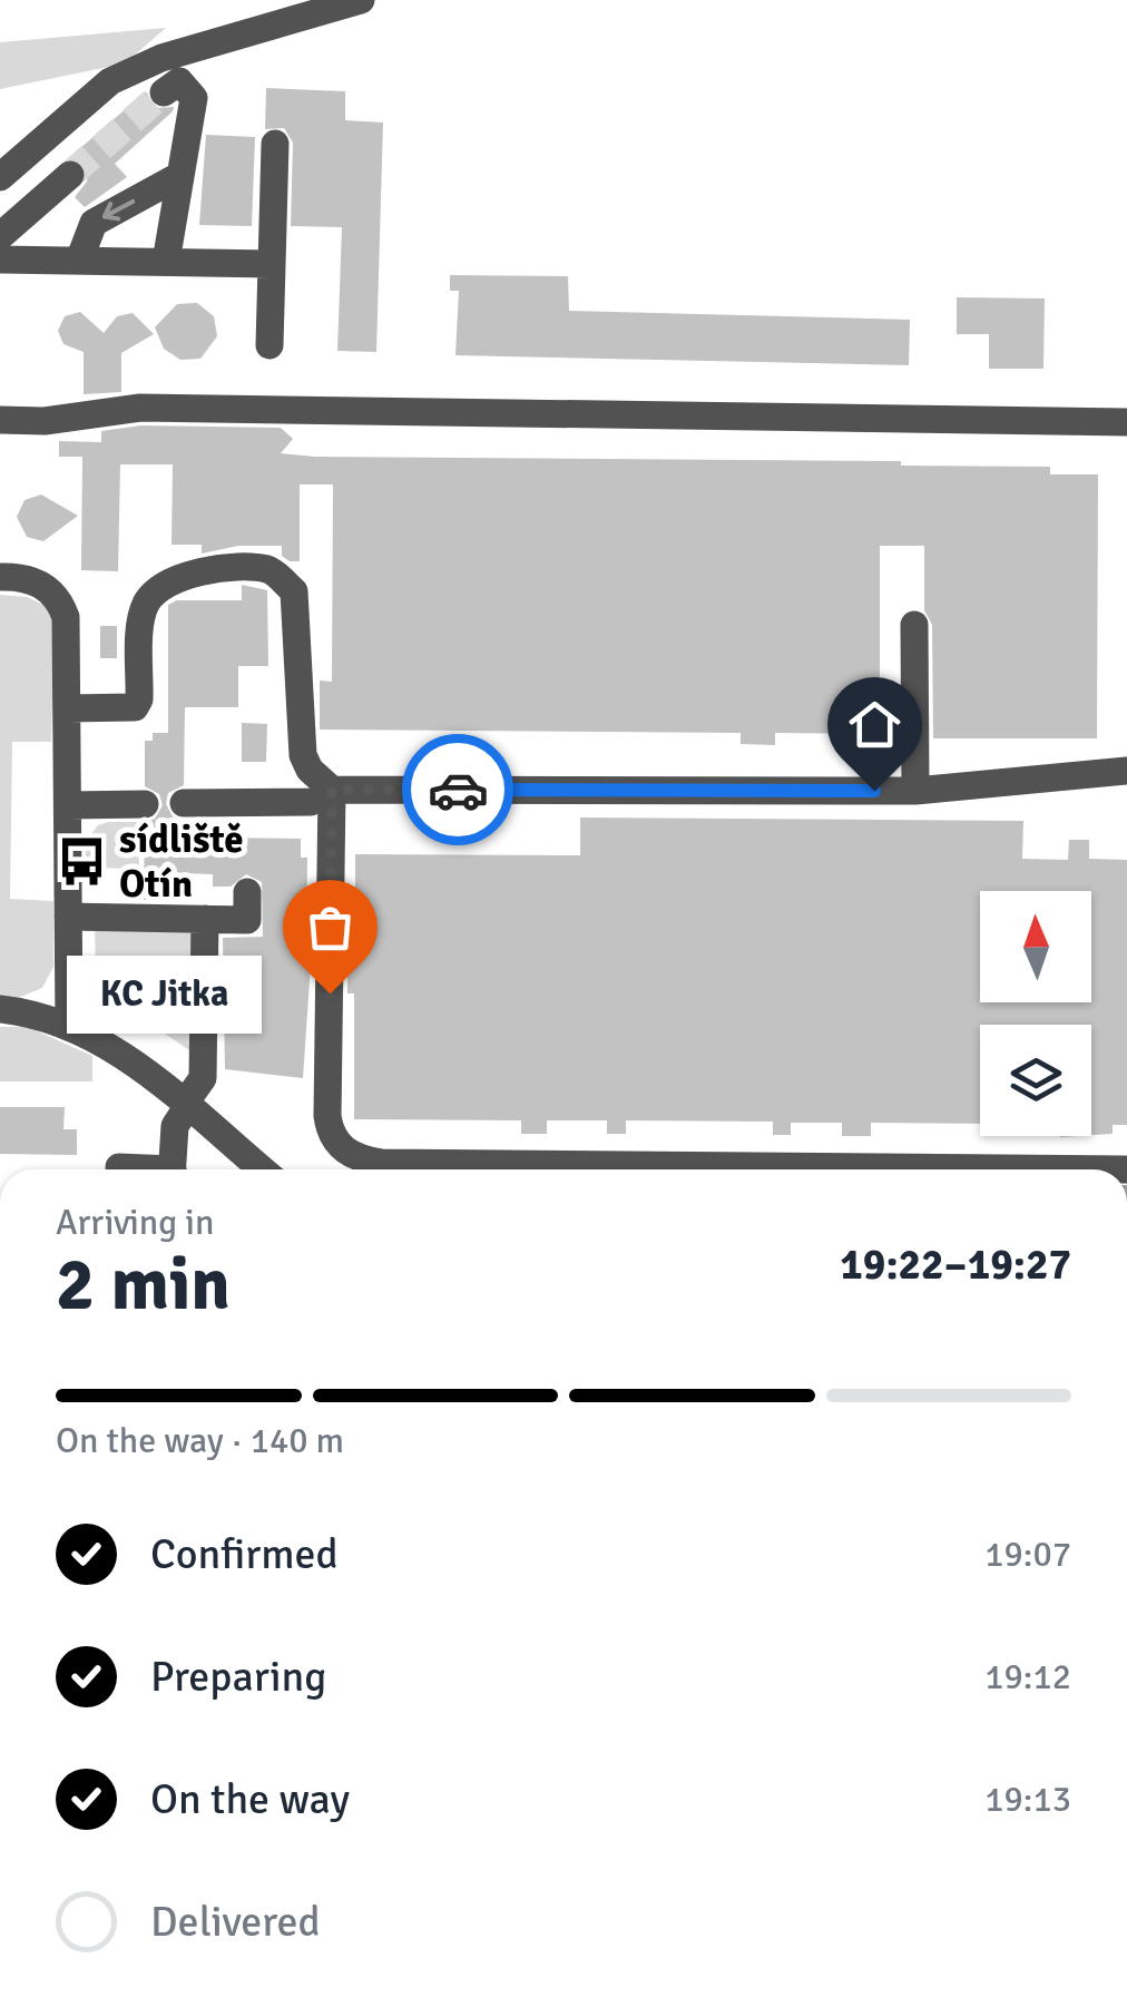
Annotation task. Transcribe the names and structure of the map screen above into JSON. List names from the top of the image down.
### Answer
{
  "places": {
    "bus stop": ["sídliště Otín"],
    "other": ["KC Jitka"]
  },
  "north": "top",
  "page": {
    "bubble": "KC Jitka",
    "heading": ["2 min", "Arriving in", "19:22–19:27"],
    "bar": "On the way · 140 m",
    "list": [
      ["Confirmed", "19:07"],
      ["Preparing", "19:12"],
      ["On the way", "19:13"],
      "Delivered"
    ]
  }
}
